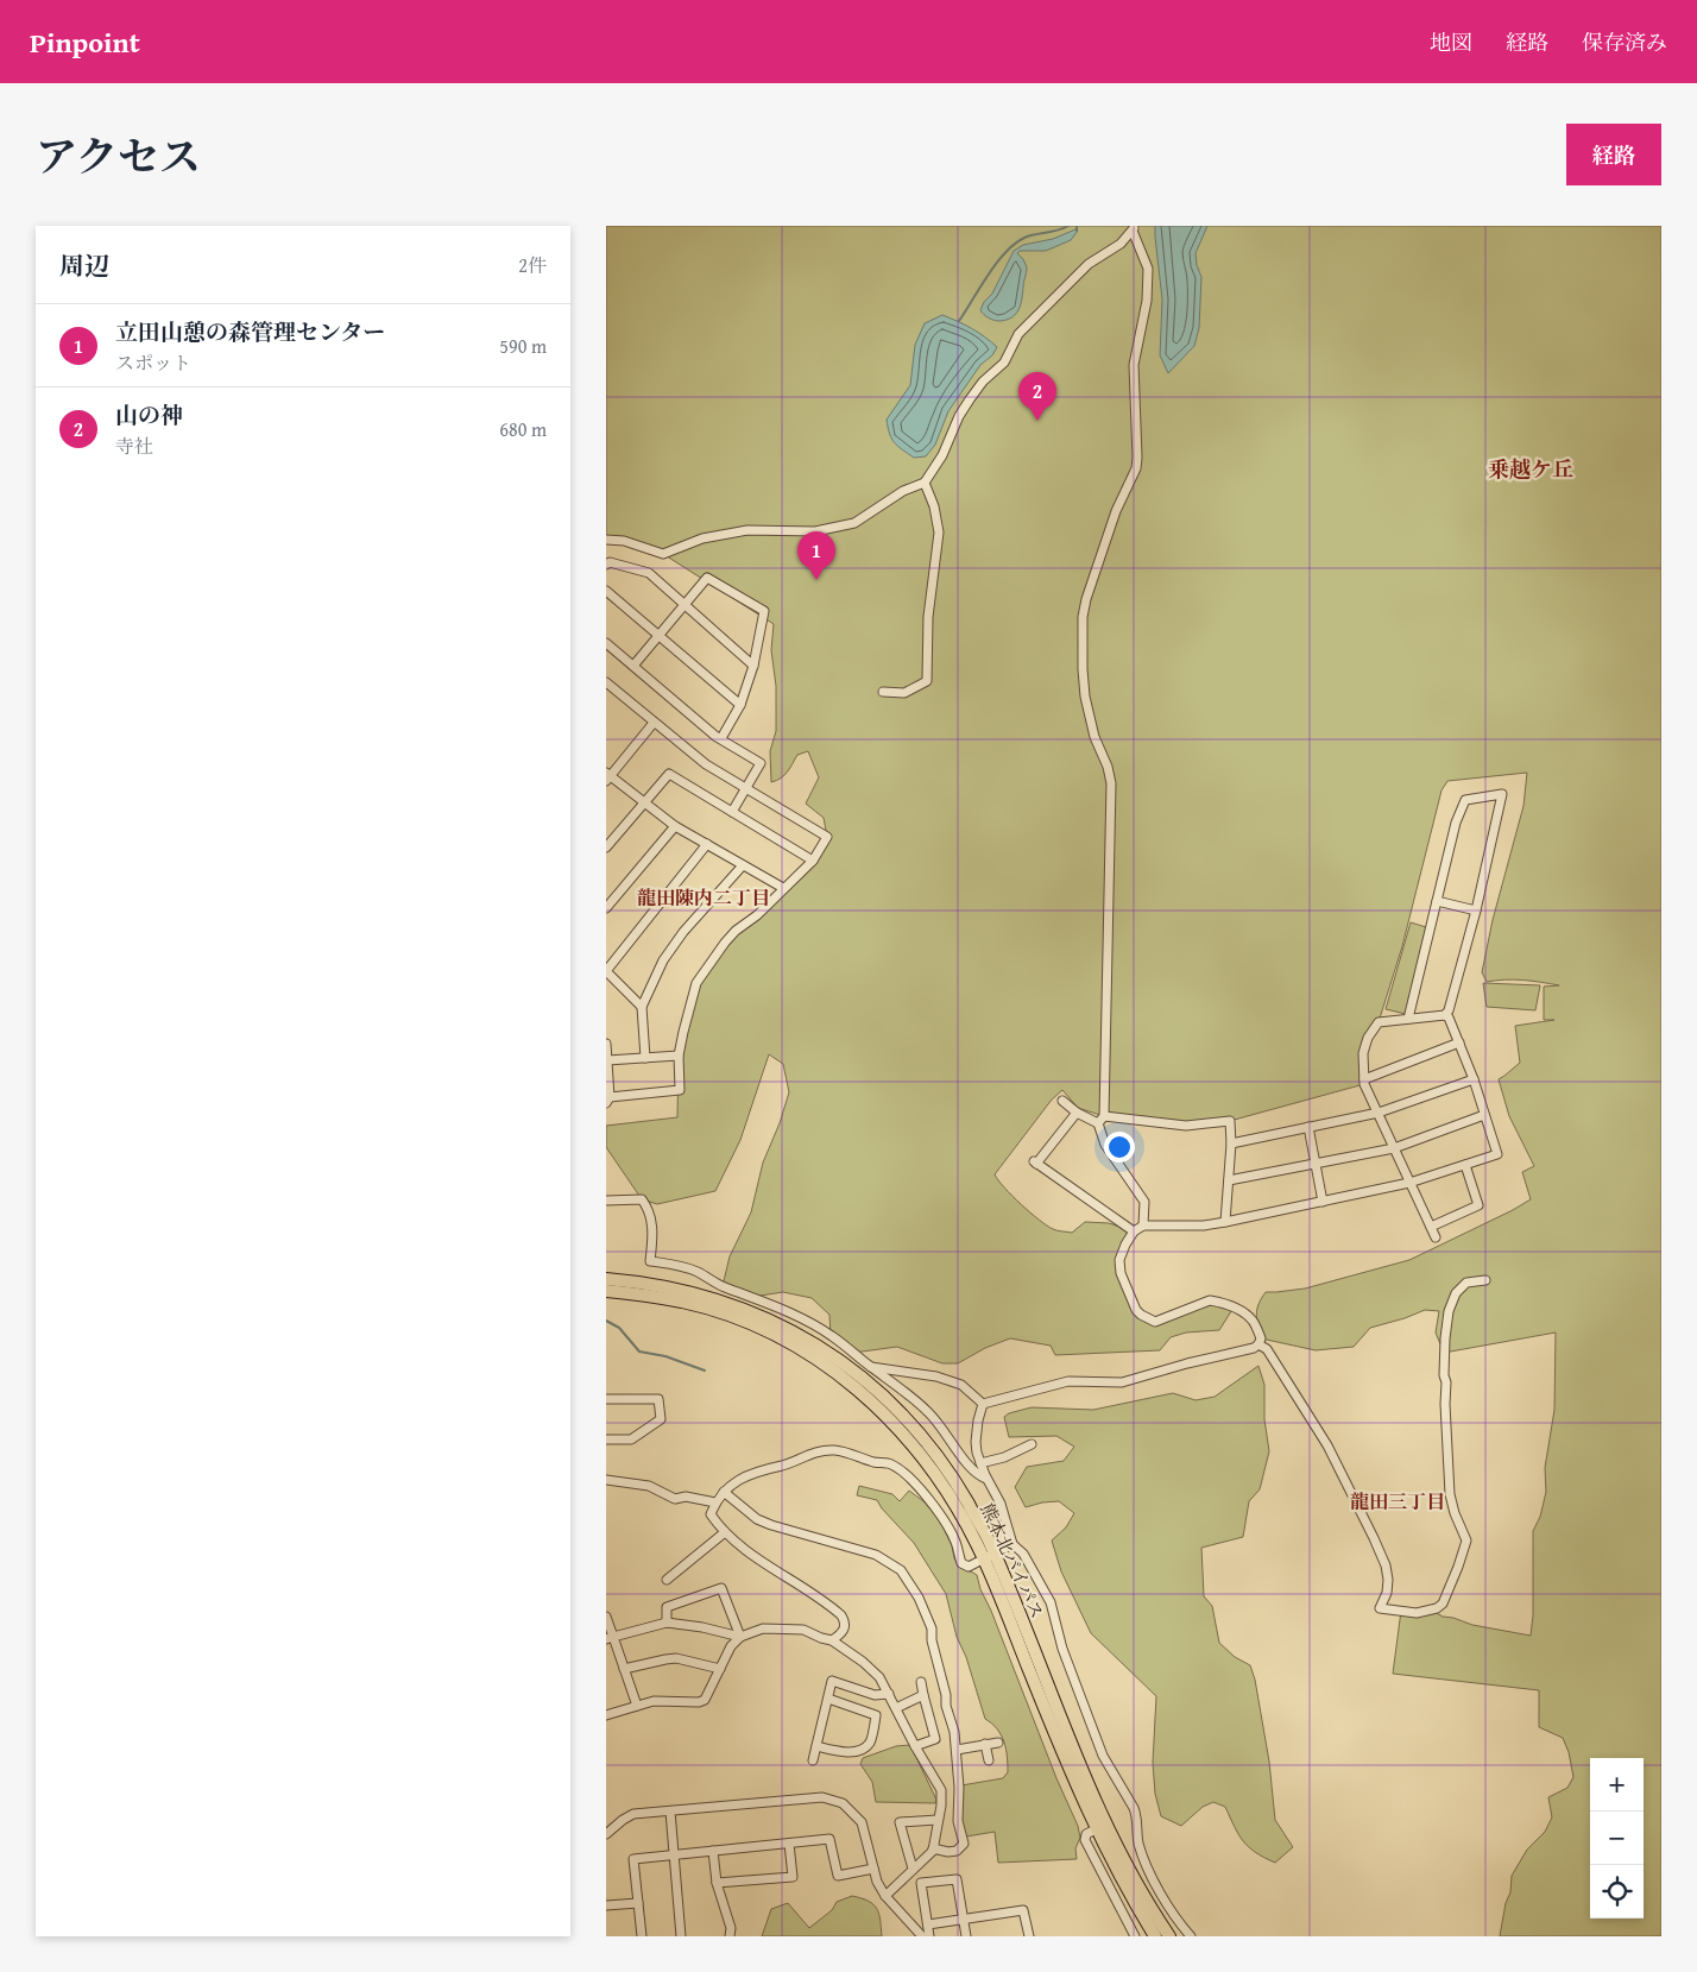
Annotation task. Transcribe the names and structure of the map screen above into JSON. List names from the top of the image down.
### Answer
{
  "streets": {
    "highway": ["熊本北バイパス"]
  },
  "districts": ["乗越ケ丘", "龍田陳内二丁目", "龍田三丁目"],
  "page": {
    "header": "Pinpoint",
    "nav": ["地図", "経路", "保存済み"],
    "title": "アクセス",
    "buttons": "経路",
    "heading": ["周辺", "2件"],
    "list": [
      {
        "mark": "1",
        "name": "立田山憩の森管理センター",
        "note": "スポット",
        "value": "590 m"
      },
      {
        "mark": "2",
        "name": "山の神",
        "note": "寺社",
        "value": "680 m"
      }
    ],
    "pins": ["2", "1"],
    "map_buttons": ["+", "−"]
  }
}
